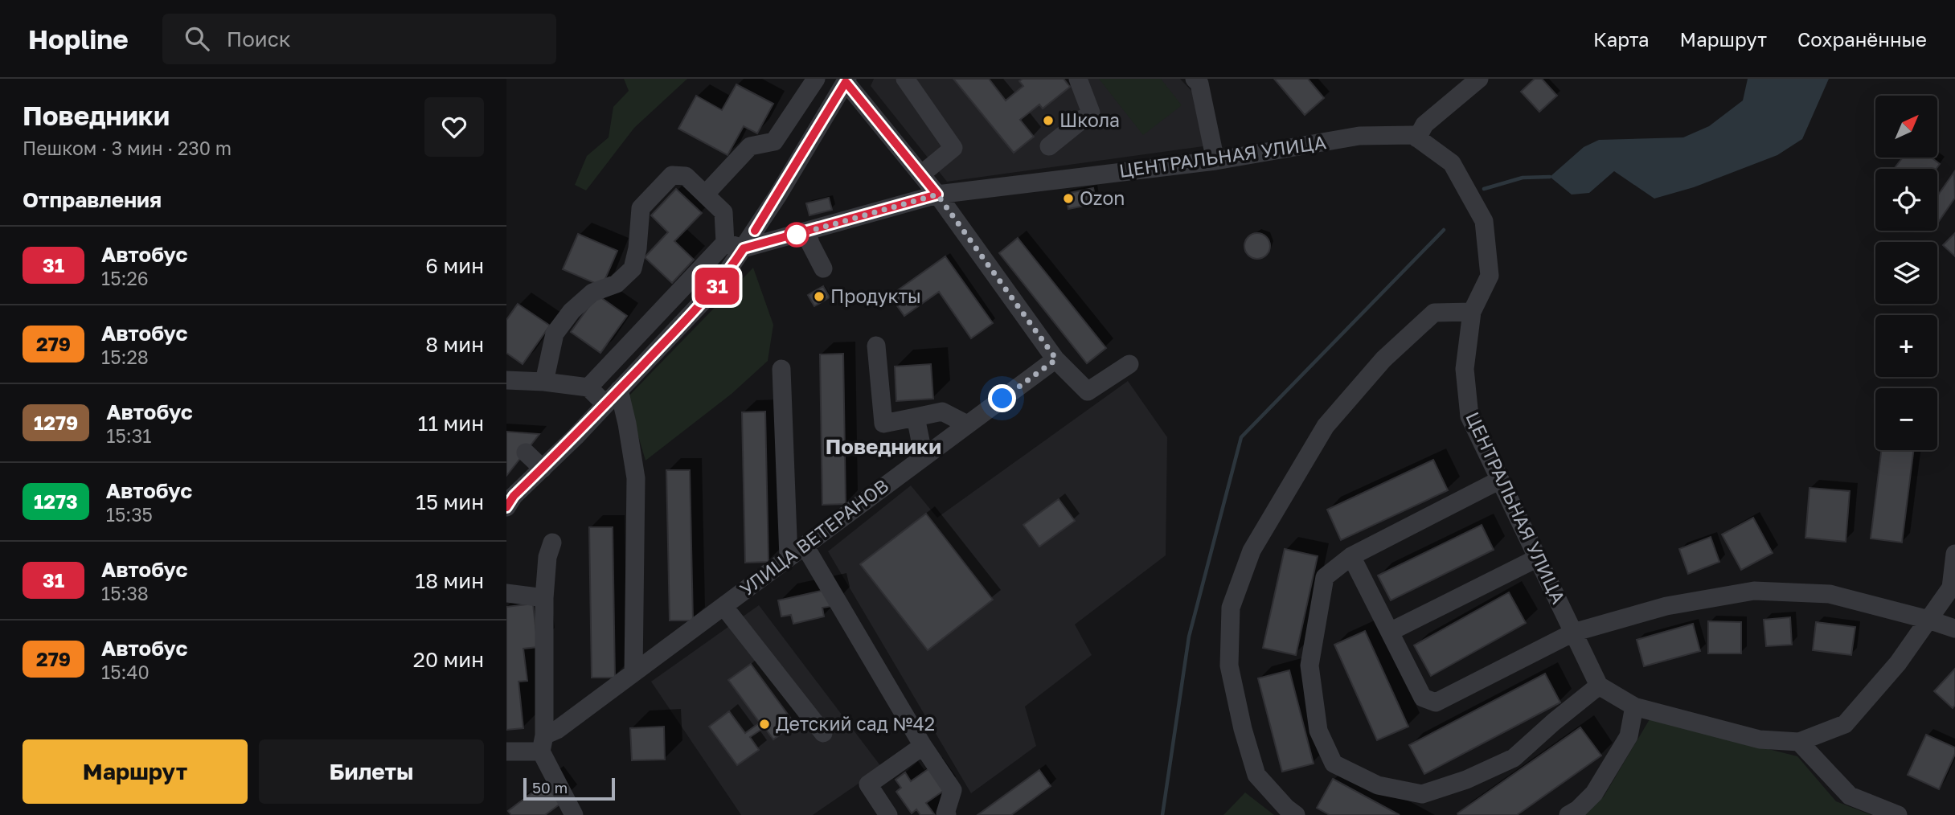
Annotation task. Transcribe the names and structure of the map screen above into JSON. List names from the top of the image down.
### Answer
{
  "streets": {
    "street": ["ЦЕНТРАЛЬНАЯ УЛИЦА", "УЛИЦА ВЕТЕРАНОВ"]
  },
  "districts": ["Поведники"],
  "places": [
    "Школа",
    "Ozon",
    "Продукты",
    "Детский сад №42"
  ],
  "lines": ["bus line 31"],
  "scale_bar": "50 m",
  "north": "top right",
  "page": {
    "header": "Hopline",
    "search": "Поиск",
    "nav": ["Карта", "Маршрут", "Сохранённые"],
    "heading": [
      ["Поведники", "Пешком · 3 мин · 230 m"],
      "Отправления"
    ],
    "on_map": "31",
    "map_buttons": ["+", "−"],
    "list": [
      {
        "mark": "31",
        "name": "Автобус",
        "note": "15:26",
        "value": "6 мин"
      },
      {
        "mark": "279",
        "name": "Автобус",
        "note": "15:28",
        "value": "8 мин"
      },
      {
        "mark": "1279",
        "name": "Автобус",
        "note": "15:31",
        "value": "11 мин"
      },
      {
        "mark": "1273",
        "name": "Автобус",
        "note": "15:35",
        "value": "15 мин"
      },
      {
        "mark": "31",
        "name": "Автобус",
        "note": "15:38",
        "value": "18 мин"
      },
      {
        "mark": "279",
        "name": "Автобус",
        "note": "15:40",
        "value": "20 мин"
      }
    ],
    "buttons": ["Маршрут", "Билеты"],
    "scale": "50 m"
  }
}
